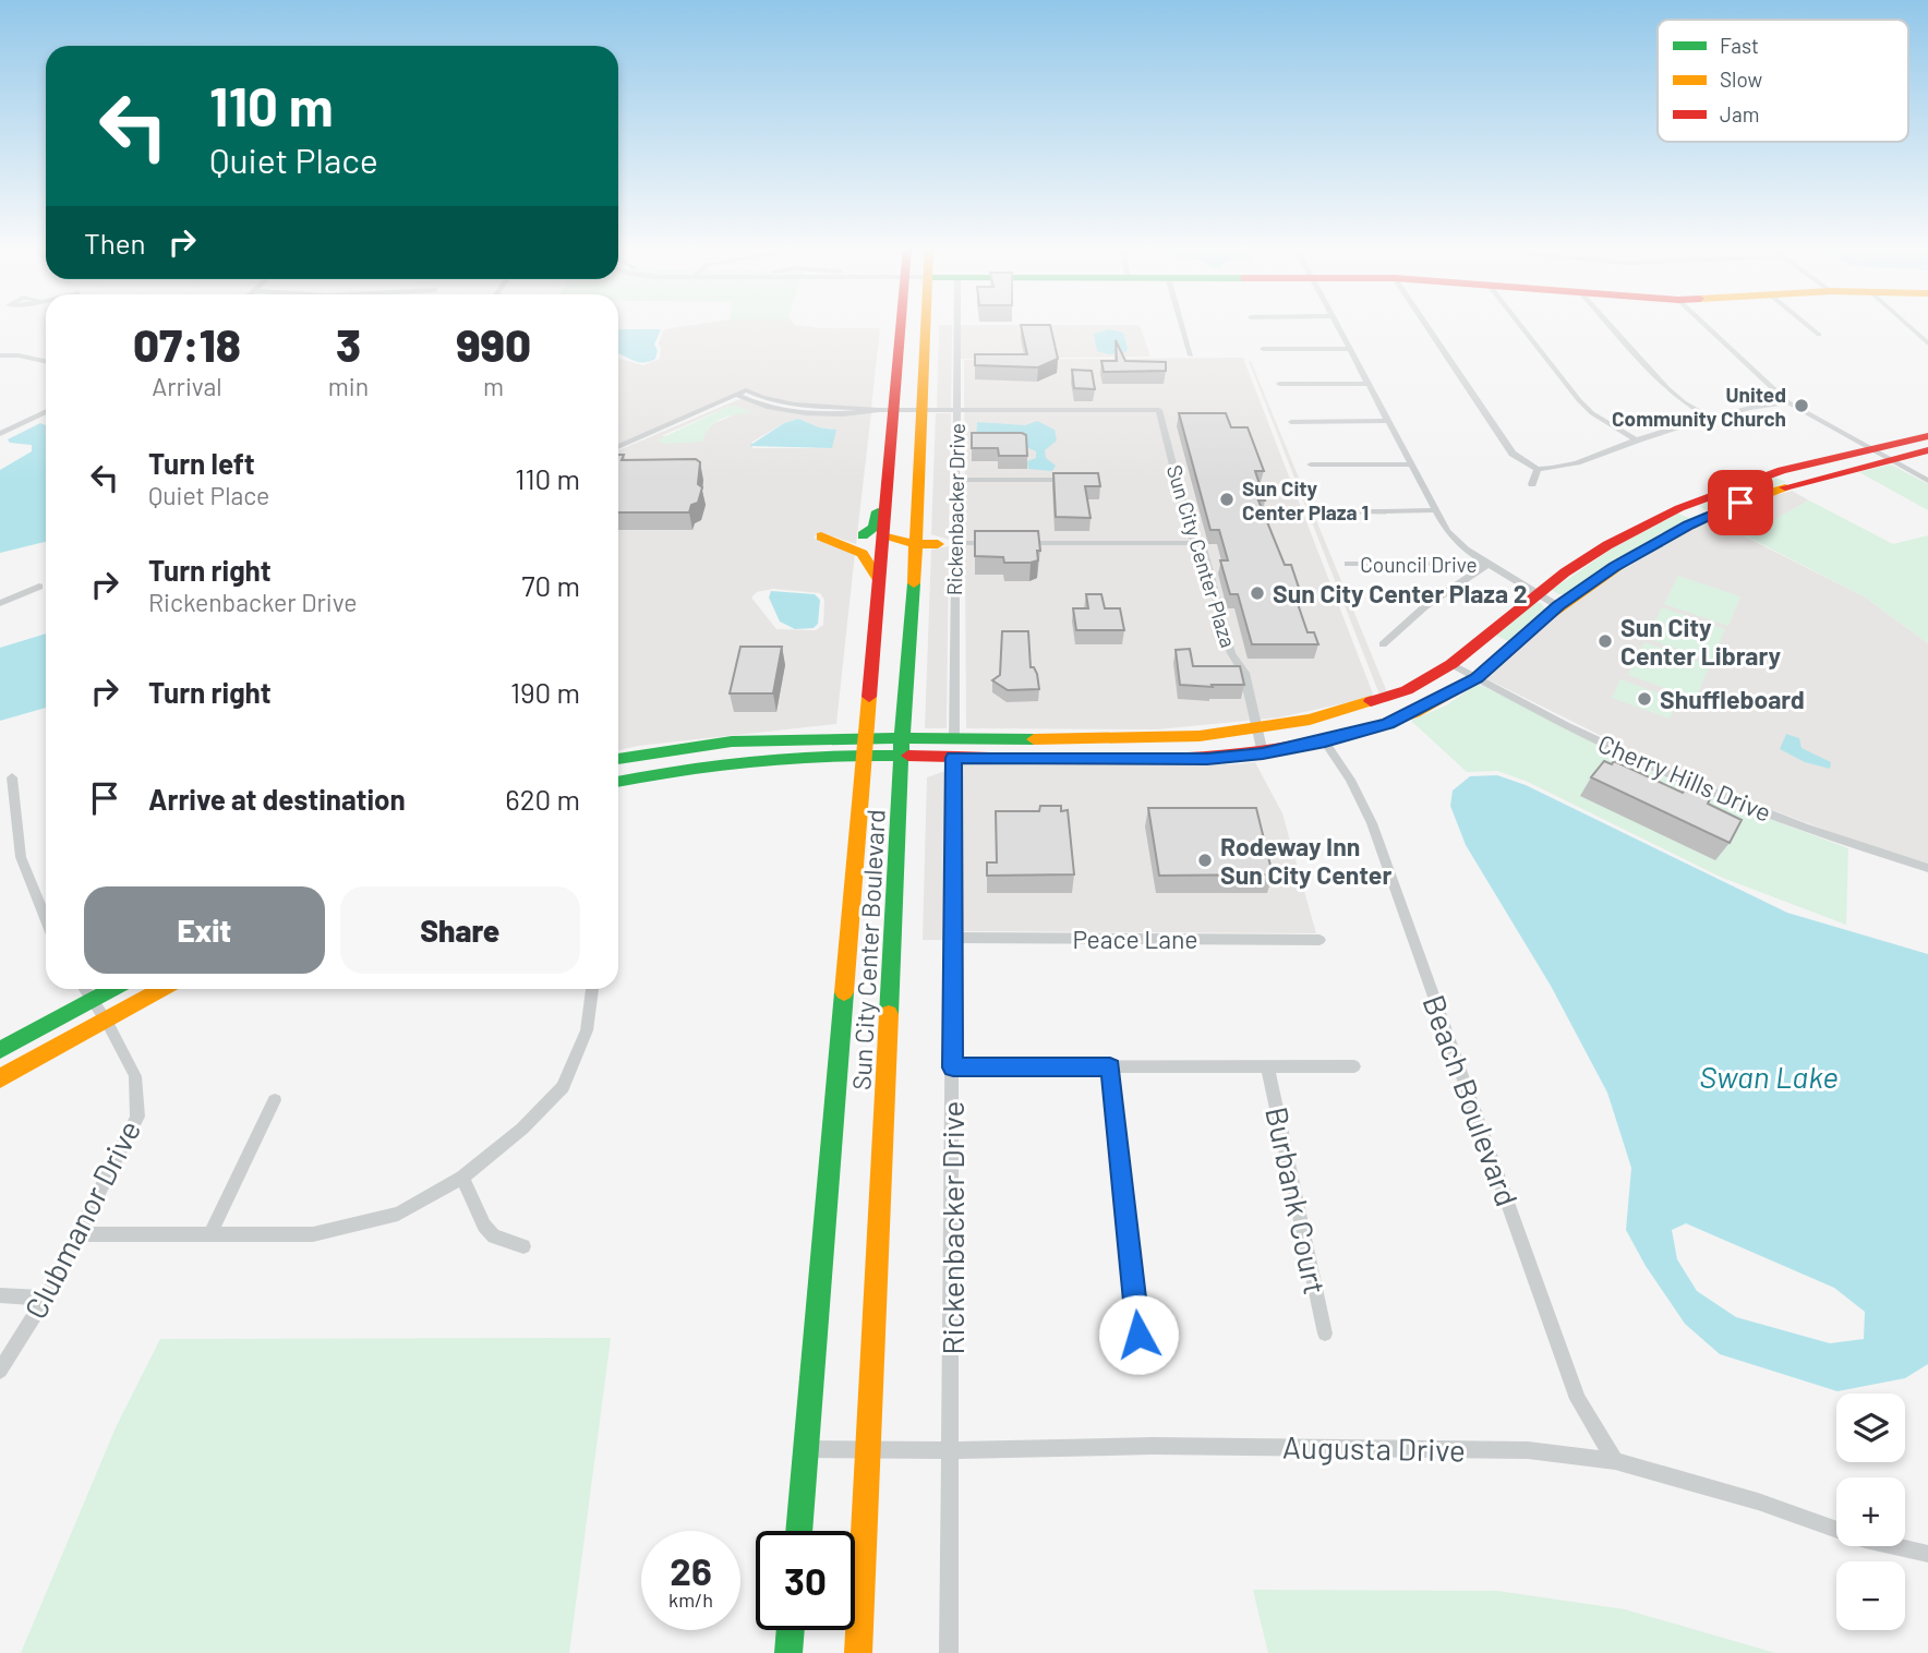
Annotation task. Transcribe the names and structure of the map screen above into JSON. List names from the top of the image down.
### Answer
{
  "streets": {
    "street": [
      "Rickenbacker Drive",
      "Sun City Center Plaza",
      "Council Drive",
      "Cherry Hills Drive",
      "Peace Lane",
      "Sun City Center Boulevard",
      "Beach Boulevard",
      "Burbank Court",
      "Clubmanor Drive",
      "Augusta Drive"
    ]
  },
  "crossings": [
    ["Rickenbacker Drive", "Sun City Center Plaza"],
    ["Rickenbacker Drive", "Peace Lane"],
    ["Rickenbacker Drive", "Augusta Drive"],
    ["Sun City Center Plaza", "Sun City Center Boulevard"],
    ["Sun City Center Boulevard", "Augusta Drive"],
    ["Beach Boulevard", "Augusta Drive"]
  ],
  "water": ["Swan Lake"],
  "places": [
    "United Community Church",
    "Sun City Center Plaza 1",
    "Sun City Center Plaza 2",
    "Sun City Center Library",
    "Shuffleboard",
    "Rodeway Inn Sun City Center"
  ],
  "legend": ["Fast", "Slow", "Jam"],
  "page": {
    "turn": ["110 m", "Quiet Place"],
    "then": "Then",
    "eta": [
      "07:18",
      "Arrival",
      "3",
      "min",
      "990",
      "m"
    ],
    "list": [
      {
        "name": "Turn left",
        "note": "Quiet Place",
        "value": "110 m"
      },
      {
        "name": "Turn right",
        "note": "Rickenbacker Drive",
        "value": "70 m"
      },
      {
        "name": "Turn right",
        "value": "190 m"
      },
      {
        "name": "Arrive at destination",
        "value": "620 m"
      }
    ],
    "buttons": ["Exit", "Share"],
    "map_buttons": ["+", "−"],
    "speed": "26 km/h",
    "limit": "30"
  }
}
